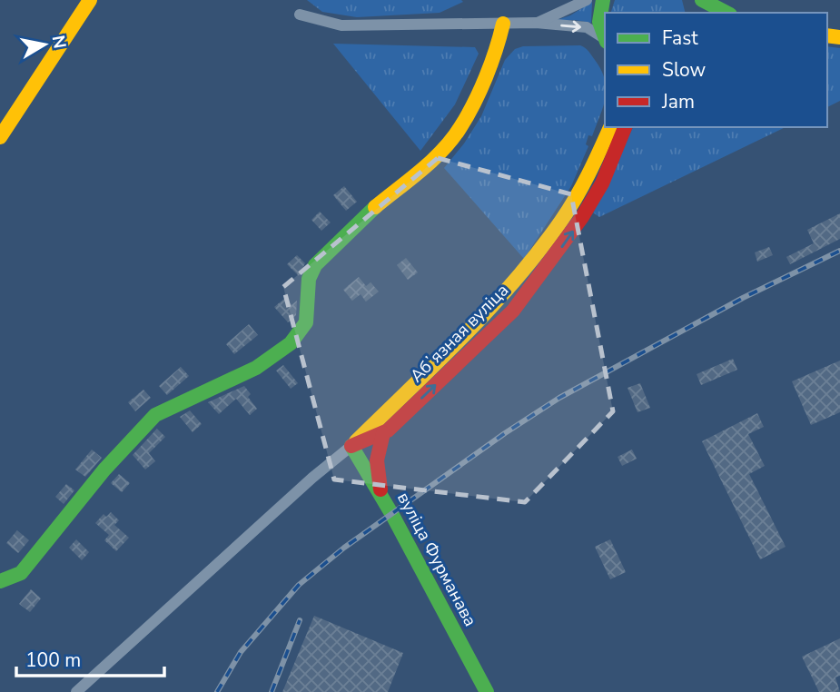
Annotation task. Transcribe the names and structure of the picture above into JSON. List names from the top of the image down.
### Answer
{
  "streets": {
    "main road": ["Абʼязная вуліца", "вуліца Фурманава"]
  },
  "crossings": [
    ["Абʼязная вуліца", "вуліца Фурманава"]
  ],
  "legend": ["Fast", "Slow", "Jam"],
  "scale_bar": "100 m",
  "north": "right"
}
